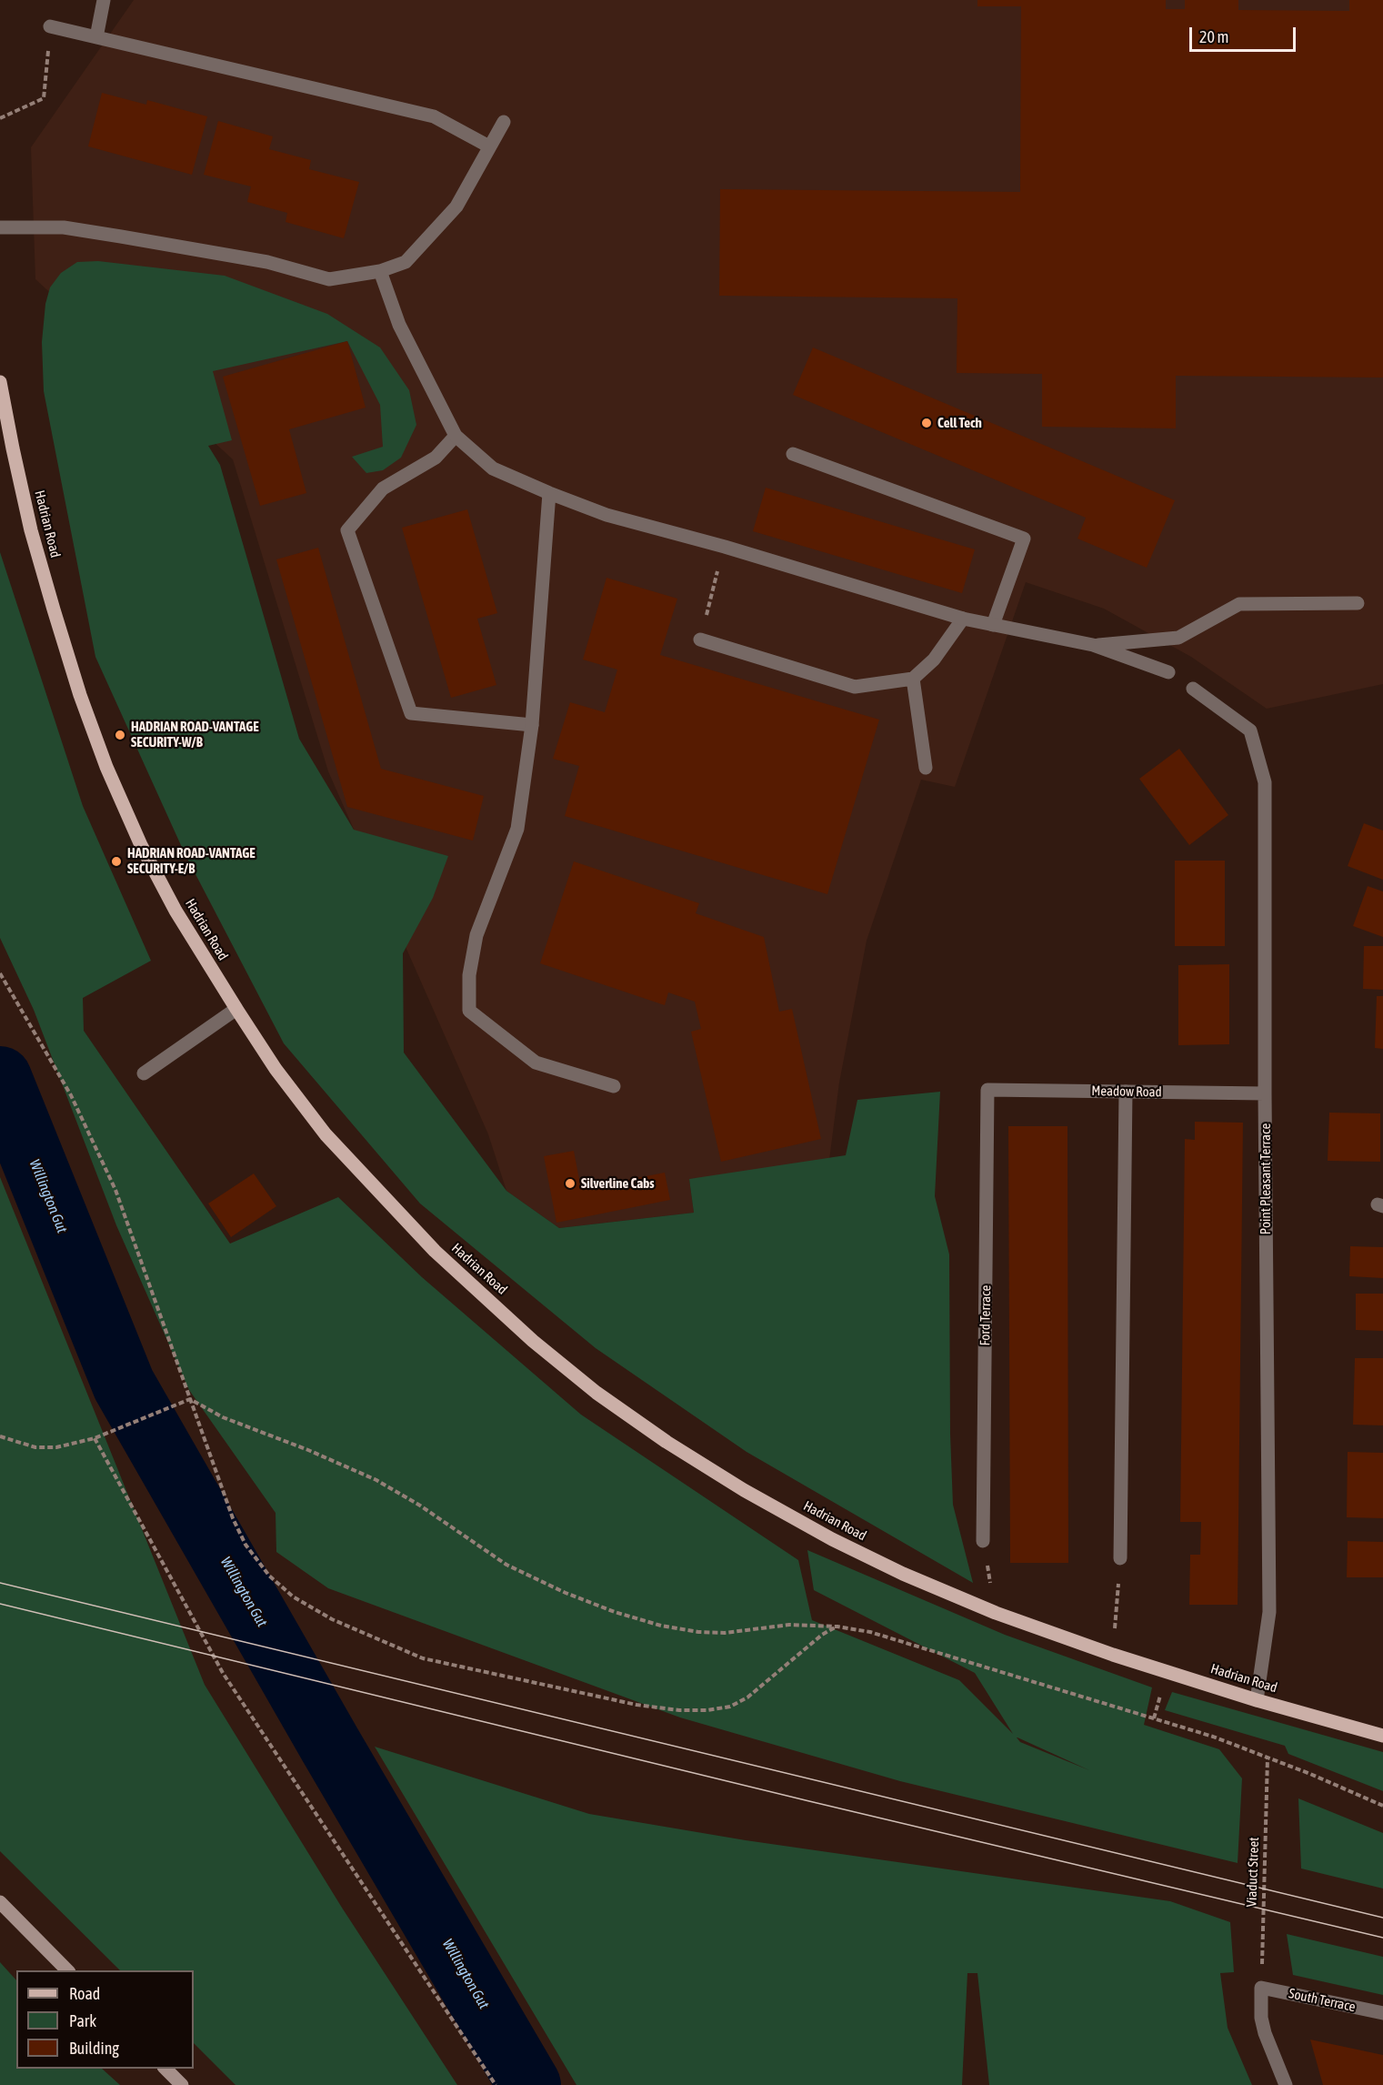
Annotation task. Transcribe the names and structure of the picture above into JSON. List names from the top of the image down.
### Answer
{
  "streets": {
    "main road": ["Hadrian Road"],
    "street": [
      "Meadow Road",
      "Point Pleasant Terrace",
      "Ford Terrace",
      "South Terrace"
    ],
    "path": ["Viaduct Street"]
  },
  "crossings": [
    ["Hadrian Road", "Point Pleasant Terrace"],
    ["Meadow Road", "Point Pleasant Terrace"],
    ["Meadow Road", "Ford Terrace"],
    ["Viaduct Street", "South Terrace"]
  ],
  "water": ["Willington Gut"],
  "places": [
    "Cell Tech",
    "HADRIAN ROAD-VANTAGE SECURITY-W/B",
    "HADRIAN ROAD-VANTAGE SECURITY-E/B",
    "Silverline Cabs"
  ],
  "legend": ["Road", "Park", "Building"],
  "scale_bar": "20 m"
}
